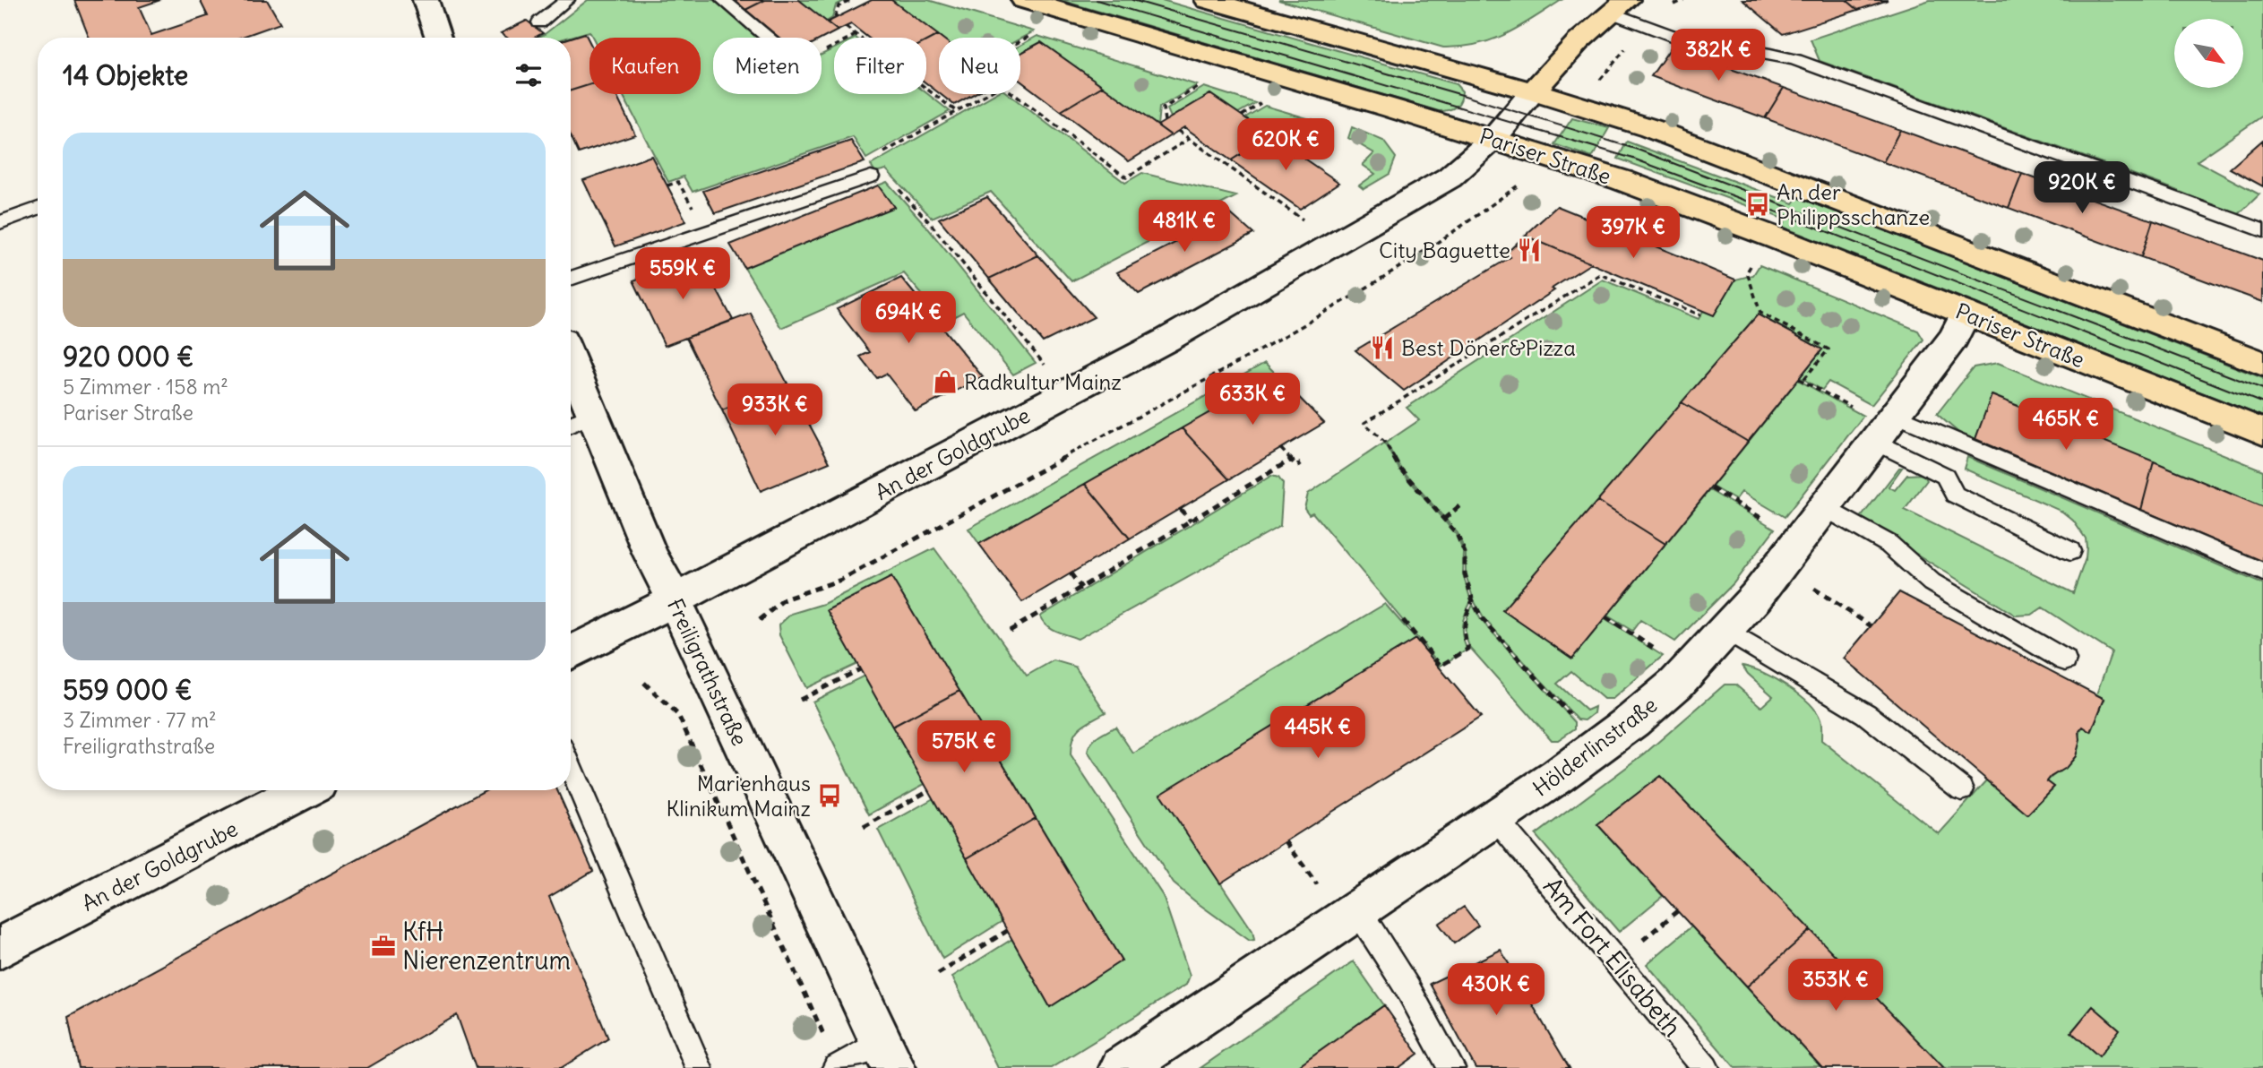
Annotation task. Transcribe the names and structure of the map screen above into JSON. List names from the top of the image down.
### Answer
{
  "streets": {
    "main road": ["Pariser Straße"],
    "street": ["An der Goldgrube", "Freiligrathstraße", "Hölderlinstraße"],
    "lane": ["Am Fort Elisabeth"]
  },
  "crossings": [
    ["Pariser Straße", "An der Goldgrube"],
    ["Pariser Straße", "Hölderlinstraße"],
    ["An der Goldgrube", "Freiligrathstraße"],
    ["Hölderlinstraße", "Am Fort Elisabeth"]
  ],
  "places": {
    "bus stop": ["An der Philippsschanze", "Marienhaus Klinikum Mainz"],
    "restaurant": ["City Baguette", "Best Döner&Pizza"],
    "shop": ["Radkultur Mainz"],
    "office": ["KfH Nierenzentrum"]
  },
  "north": "bottom right",
  "page": {
    "price": [
      "382K €",
      "620K €",
      "920K €",
      "481K €",
      "397K €",
      "559K €",
      "694K €",
      "633K €",
      "933K €",
      "465K €",
      "445K €",
      "575K €",
      "353K €",
      "430K €"
    ],
    "chip": [
      "Kaufen",
      "Mieten",
      "Filter",
      "Neu"
    ],
    "heading": "14 Objekte",
    "list": [
      {
        "name": "920 000 €",
        "note": "5 Zimmer · 158 m² · Pariser Straße"
      },
      {
        "name": "559 000 €",
        "note": "3 Zimmer · 77 m² · Freiligrathstraße"
      }
    ]
  }
}
